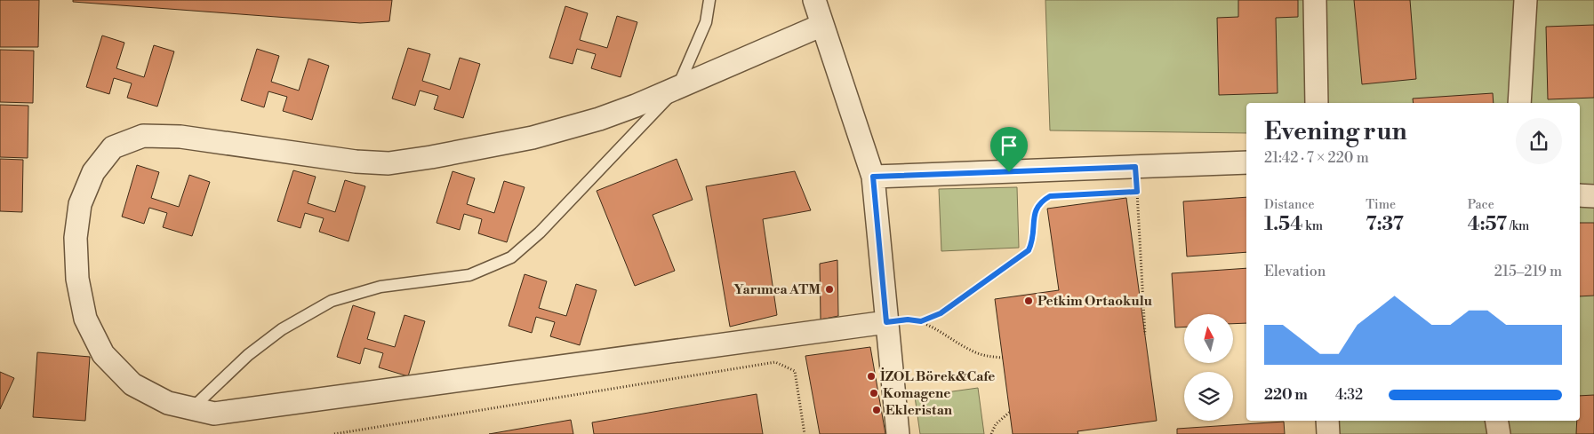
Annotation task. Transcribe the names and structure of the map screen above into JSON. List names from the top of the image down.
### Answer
{
  "places": [
    "Yarımca ATM",
    "Petkim Ortaokulu",
    "İZOL Börek&Cafe",
    "Komagene",
    "Ekleristan"
  ],
  "north": "top",
  "page": {
    "heading": ["Evening run", "21:42 · 7 × 220 m"],
    "stats": [
      ["Distance", "1.54 km"],
      ["Time", "7:37"],
      ["Pace", "4:57 /km"]
    ],
    "chart": ["Elevation", "215–219 m"],
    "list": [
      {
        "name": "220 m",
        "note": "4:32"
      }
    ]
  }
}
